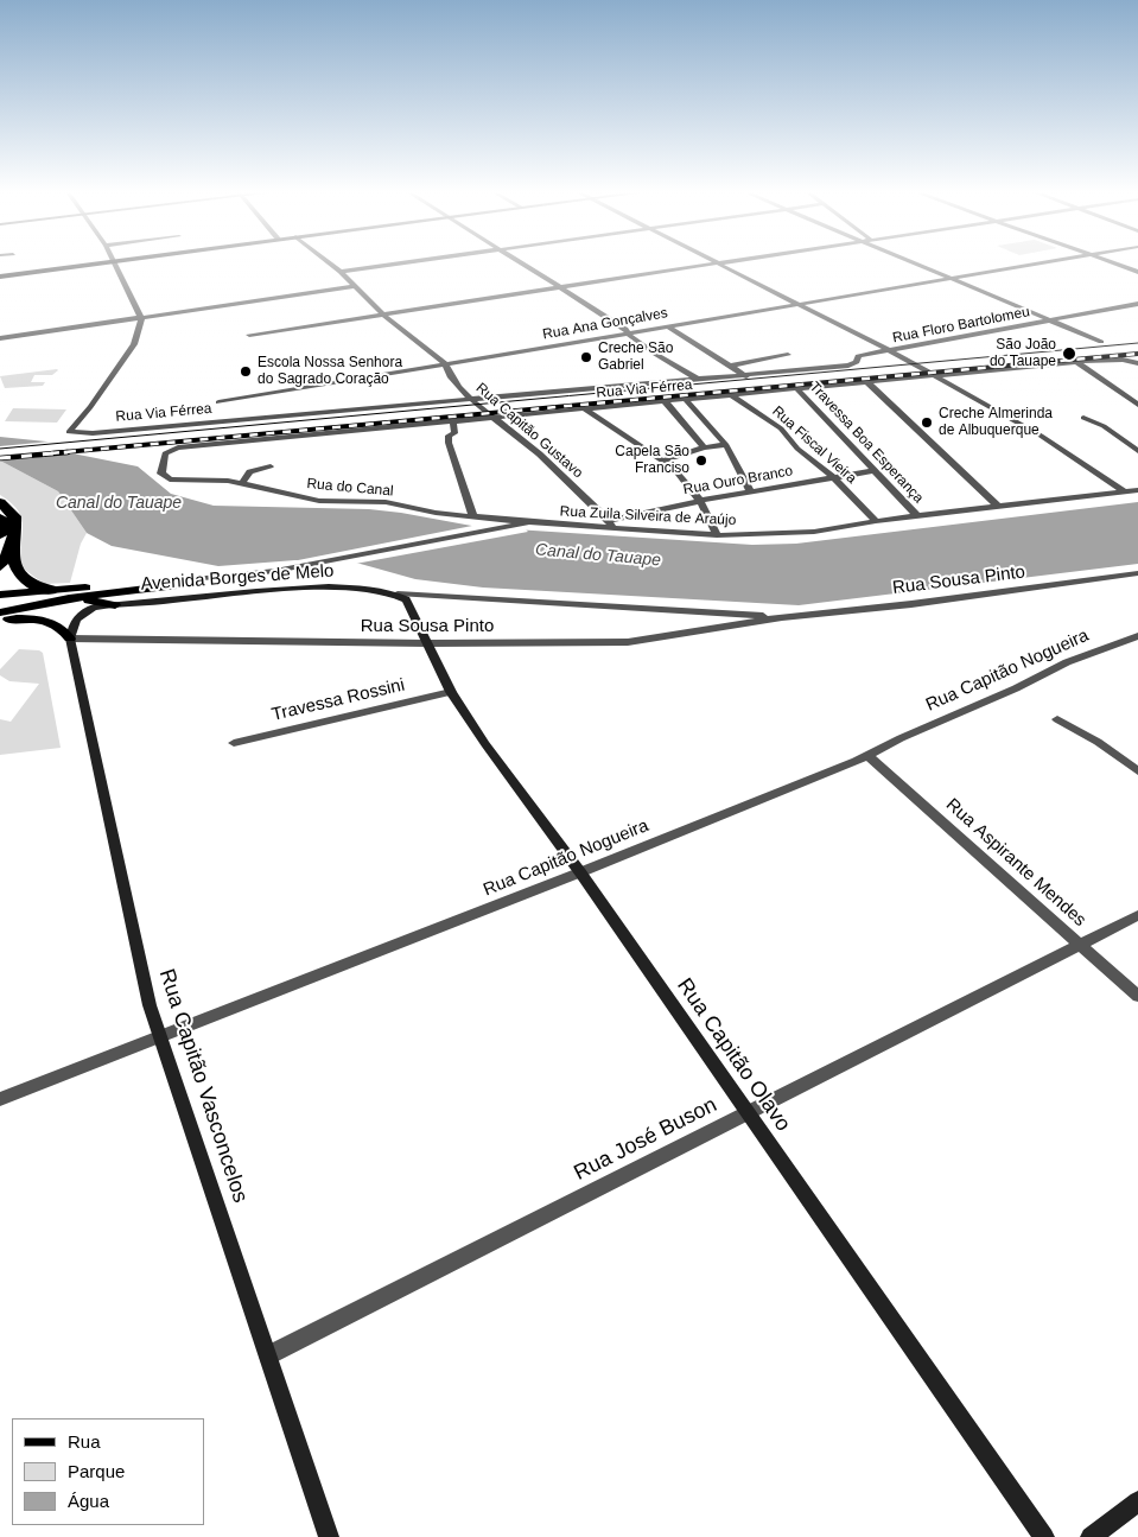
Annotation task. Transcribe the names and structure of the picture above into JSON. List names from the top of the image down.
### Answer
{
  "streets": {
    "main road": ["Avenida Borges de Melo"],
    "street": [
      "Rua Ana Gonçalves",
      "Rua Floro Bartolomeu",
      "Rua Via Férrea",
      "Rua Capitão Gustavo",
      "Travessa Boa Esperança",
      "Rua Fiscal Vieira",
      "Rua Ouro Branco",
      "Rua do Canal",
      "Rua Zuila Silveira de Araújo",
      "Rua Sousa Pinto",
      "Rua Capitão Nogueira",
      "Travessa Rossini",
      "Rua Aspirante Mendes",
      "Rua Capitão Olavo",
      "Rua Capitão Vasconcelos",
      "Rua José Buson"
    ]
  },
  "crossings": [
    ["Rua Ana Gonçalves", "Rua Capitão Gustavo"],
    ["Rua Floro Bartolomeu", "Rua Via Férrea"],
    ["Rua Via Férrea", "Rua Capitão Gustavo"],
    ["Rua Via Férrea", "Travessa Boa Esperança"],
    ["Rua Via Férrea", "Rua Fiscal Vieira"],
    ["Rua Via Férrea", "Rua do Canal"],
    ["Rua Capitão Gustavo", "Rua Ouro Branco"],
    ["Rua Capitão Gustavo", "Rua Zuila Silveira de Araújo"],
    ["Travessa Boa Esperança", "Rua Ouro Branco"],
    ["Travessa Boa Esperança", "Rua Zuila Silveira de Araújo"],
    ["Rua Fiscal Vieira", "Rua Ouro Branco"],
    ["Rua Fiscal Vieira", "Rua Zuila Silveira de Araújo"],
    ["Rua Ouro Branco", "Rua Zuila Silveira de Araújo"],
    ["Rua do Canal", "Rua Zuila Silveira de Araújo"],
    ["Avenida Borges de Melo", "Rua Sousa Pinto"],
    ["Avenida Borges de Melo", "Rua Capitão Olavo"],
    ["Avenida Borges de Melo", "Rua Capitão Vasconcelos"],
    ["Rua Sousa Pinto", "Rua Capitão Olavo"],
    ["Rua Sousa Pinto", "Rua Capitão Vasconcelos"],
    ["Rua Capitão Nogueira", "Rua Aspirante Mendes"],
    ["Rua Capitão Nogueira", "Rua Capitão Olavo"],
    ["Rua Capitão Nogueira", "Rua Capitão Vasconcelos"],
    ["Travessa Rossini", "Rua Capitão Olavo"],
    ["Rua Aspirante Mendes", "Rua José Buson"],
    ["Rua Capitão Olavo", "Rua José Buson"],
    ["Rua Capitão Vasconcelos", "Rua José Buson"]
  ],
  "water": ["Canal do Tauape"],
  "places": [
    "São João do Tauape",
    "Creche São Gabriel",
    "Escola Nossa Senhora do Sagrado Coração",
    "Creche Almerinda de Albuquerque",
    "Capela São Franciso"
  ],
  "legend": ["Rua", "Parque", "Água"]
}
